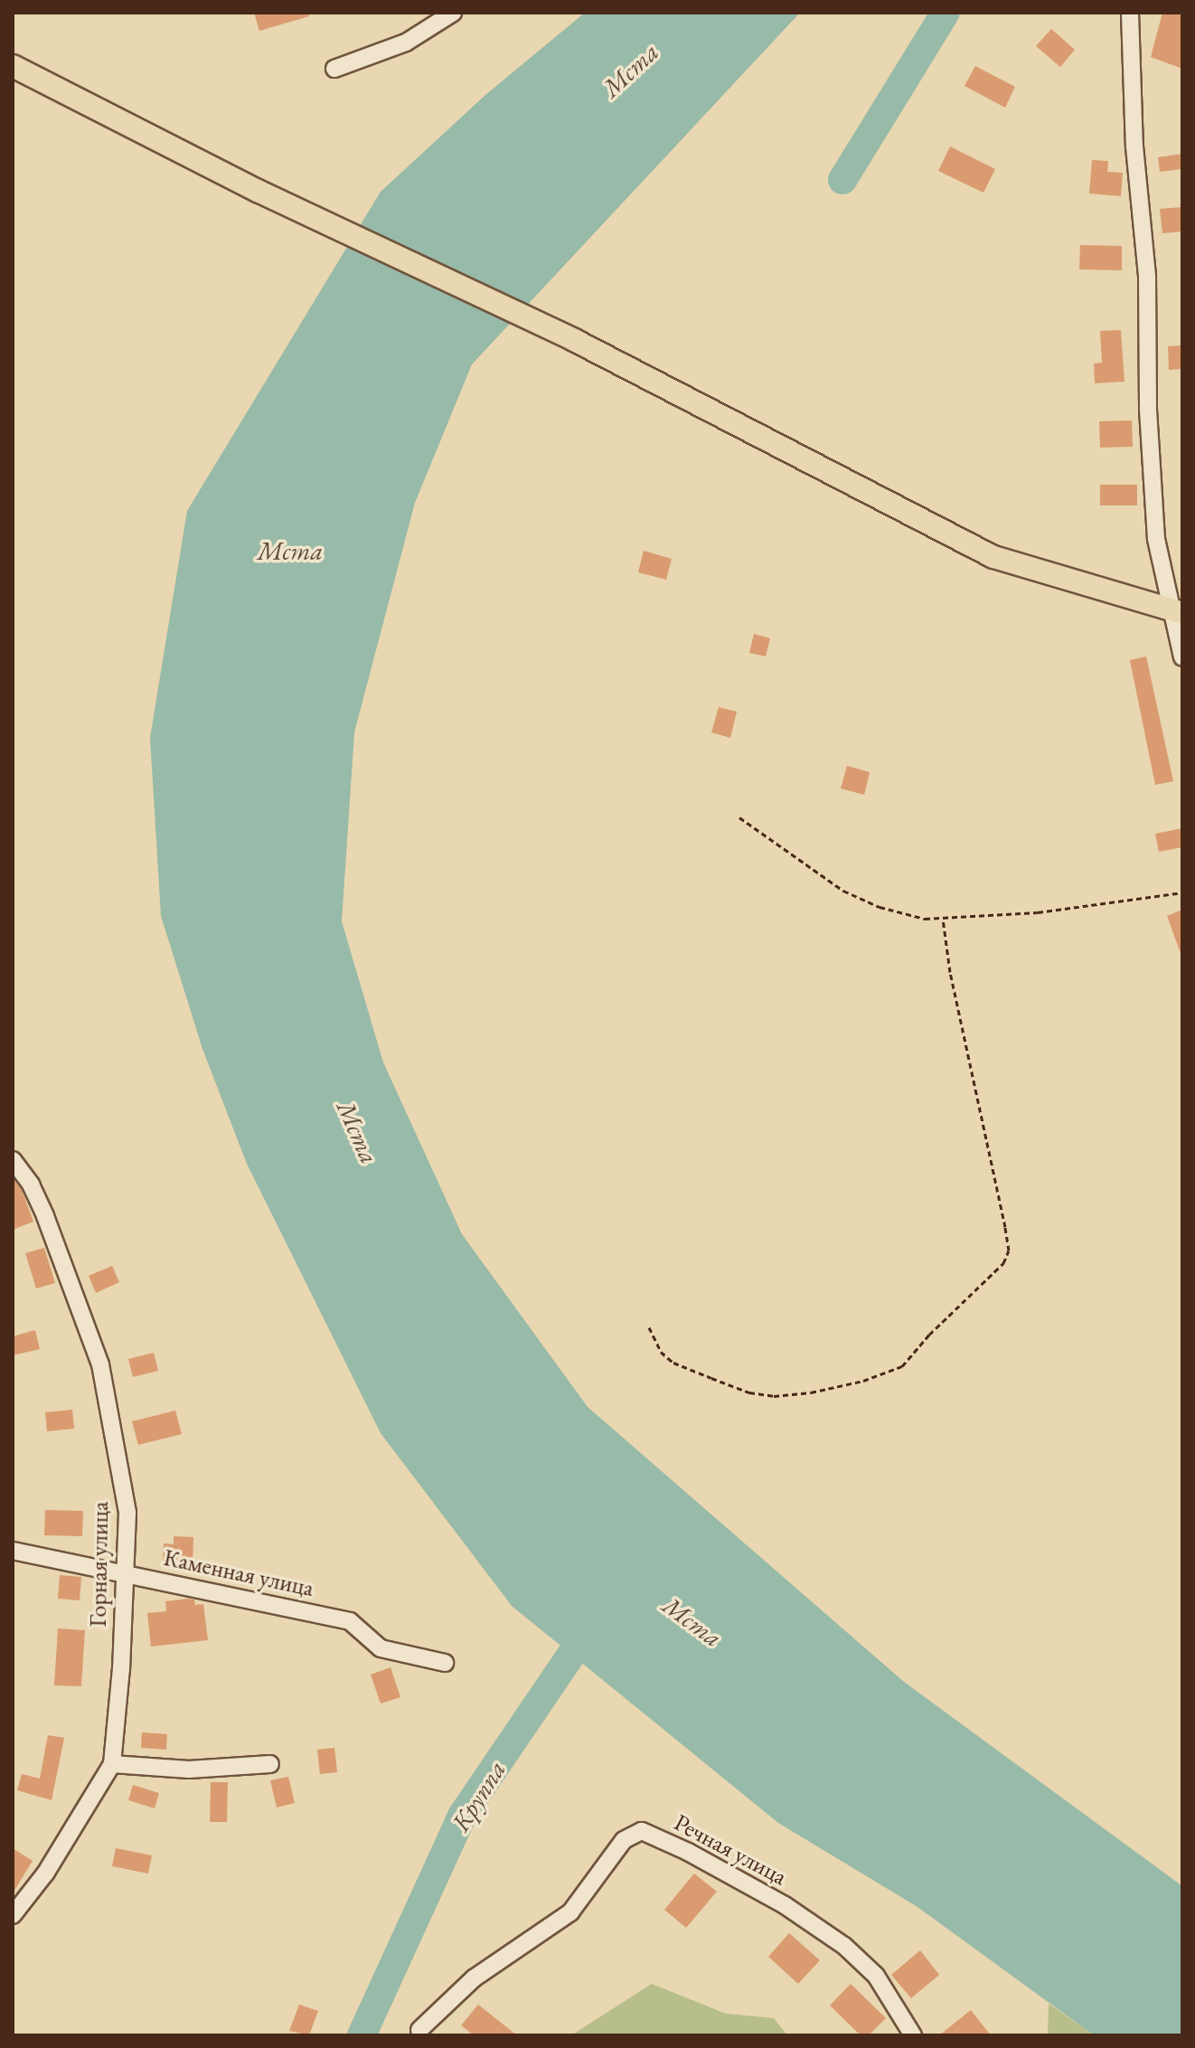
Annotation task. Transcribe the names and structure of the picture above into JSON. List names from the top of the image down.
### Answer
{
  "streets": {
    "street": ["Горная улица", "Каменная улица", "Речная улица"]
  },
  "crossings": [
    ["Горная улица", "Каменная улица"]
  ],
  "water": ["Мста", "Круппа"]
}
